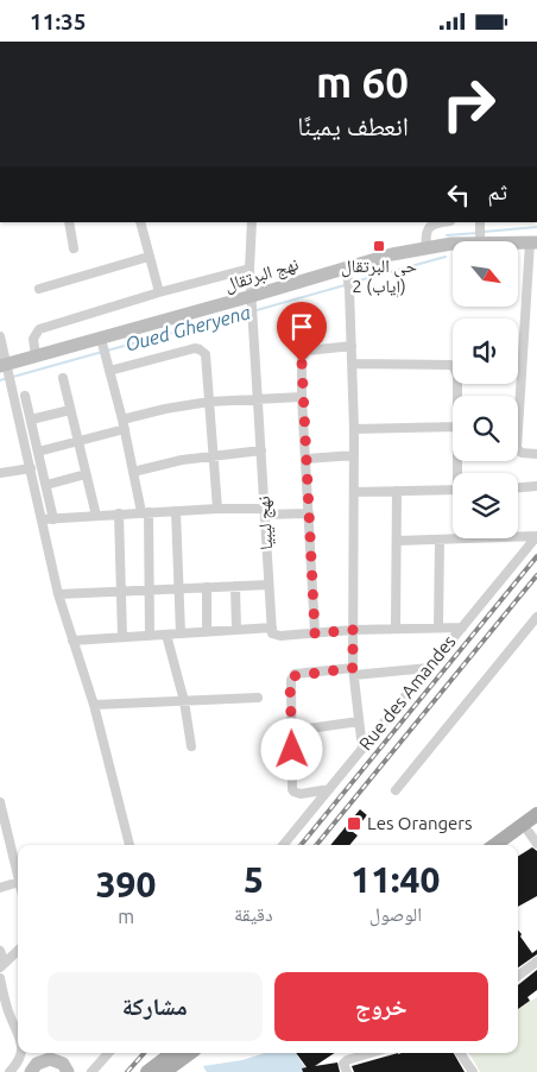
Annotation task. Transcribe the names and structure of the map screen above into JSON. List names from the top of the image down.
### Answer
{
  "streets": {
    "street": ["نهج البرتقال", "نهج ليبيا", "Rue des Amandes"]
  },
  "crossings": [
    ["نهج البرتقال", "نهج ليبيا"]
  ],
  "water": ["Oued Gheryena"],
  "places": {
    "transit": ["حي البرتقال 2 (إياب)", "Les Orangers"]
  },
  "north": "bottom right",
  "page": {
    "status": "11:35",
    "turn": ["60 m", "انعطف يمينًا"],
    "then": "ثم",
    "eta": [
      "11:40",
      "الوصول",
      "5",
      "دقيقة",
      "390",
      "m"
    ],
    "buttons": ["خروج", "مشاركة"]
  }
}
